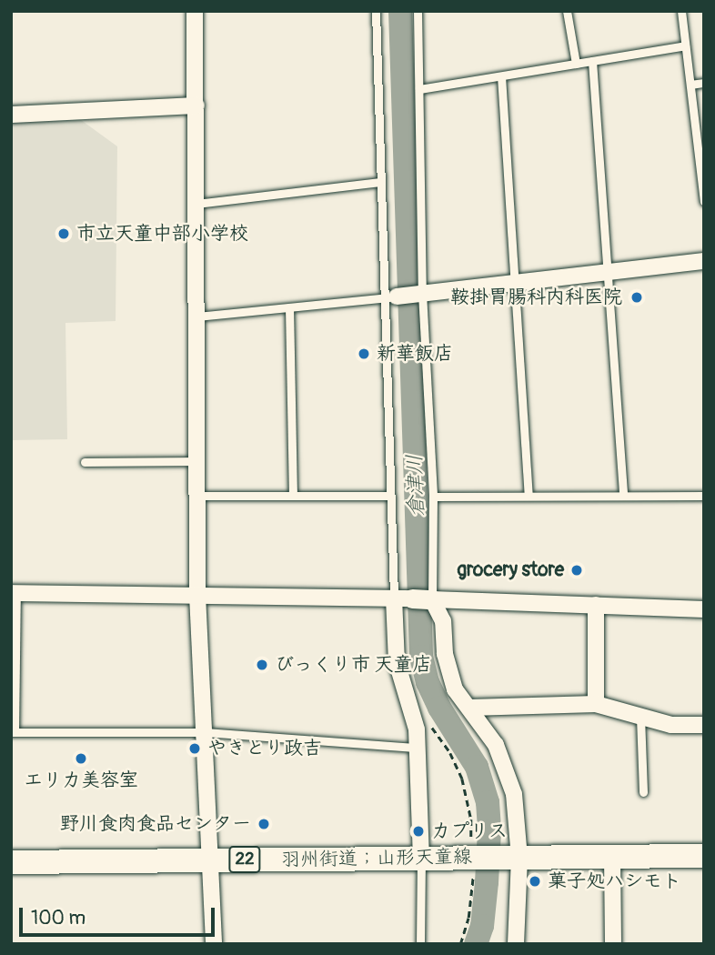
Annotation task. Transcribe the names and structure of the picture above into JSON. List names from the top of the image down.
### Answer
{
  "streets": {
    "main road": ["羽州街道；山形天童線", "22"]
  },
  "water": ["倉津川"],
  "places": [
    "市立天童中部小学校",
    "鞍掛胃腸科内科医院",
    "新華飯店",
    "grocery store",
    "びっくり市 天童店",
    "やきとり政吉",
    "エリカ美容室",
    "野川食肉食品センター",
    "カプリス",
    "菓子処ハシモト"
  ],
  "scale_bar": "100 m"
}
